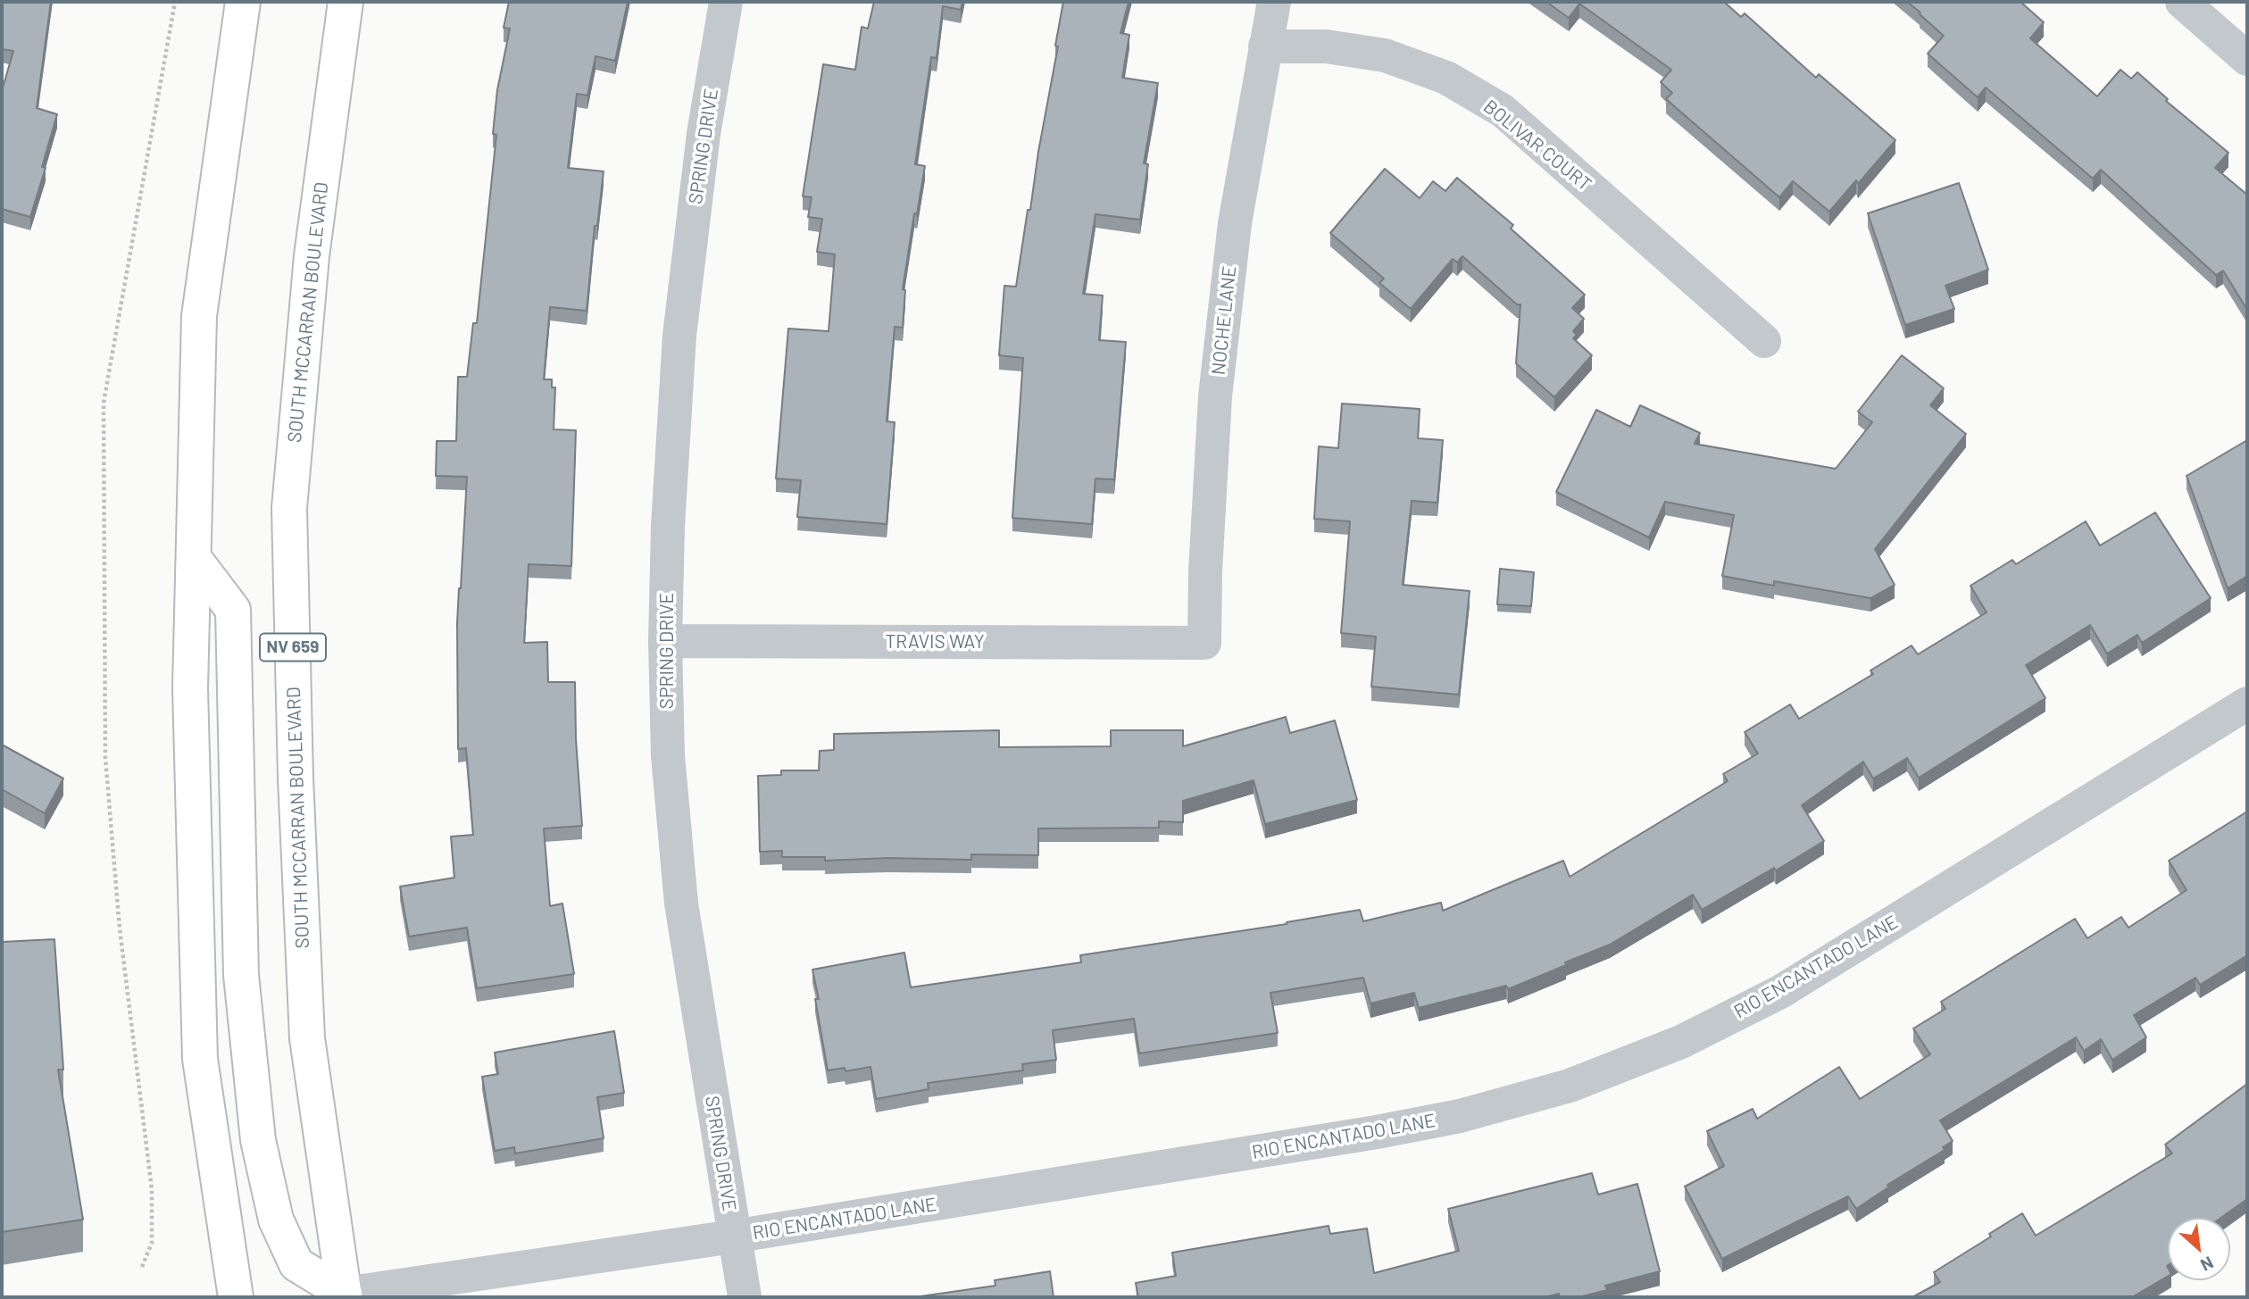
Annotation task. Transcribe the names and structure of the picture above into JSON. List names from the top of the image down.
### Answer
{
  "streets": {
    "main road": ["SOUTH MCCARRAN BOULEVARD", "NV 659"],
    "street": [
      "BOLIVAR COURT",
      "SPRING DRIVE",
      "NOCHE LANE",
      "TRAVIS WAY",
      "RIO ENCANTADO LANE"
    ]
  },
  "crossings": [
    ["BOLIVAR COURT", "NOCHE LANE"],
    ["SPRING DRIVE", "TRAVIS WAY"],
    ["SPRING DRIVE", "RIO ENCANTADO LANE"],
    ["SOUTH MCCARRAN BOULEVARD", "RIO ENCANTADO LANE"],
    ["NOCHE LANE", "TRAVIS WAY"]
  ],
  "north": "bottom right"
}
